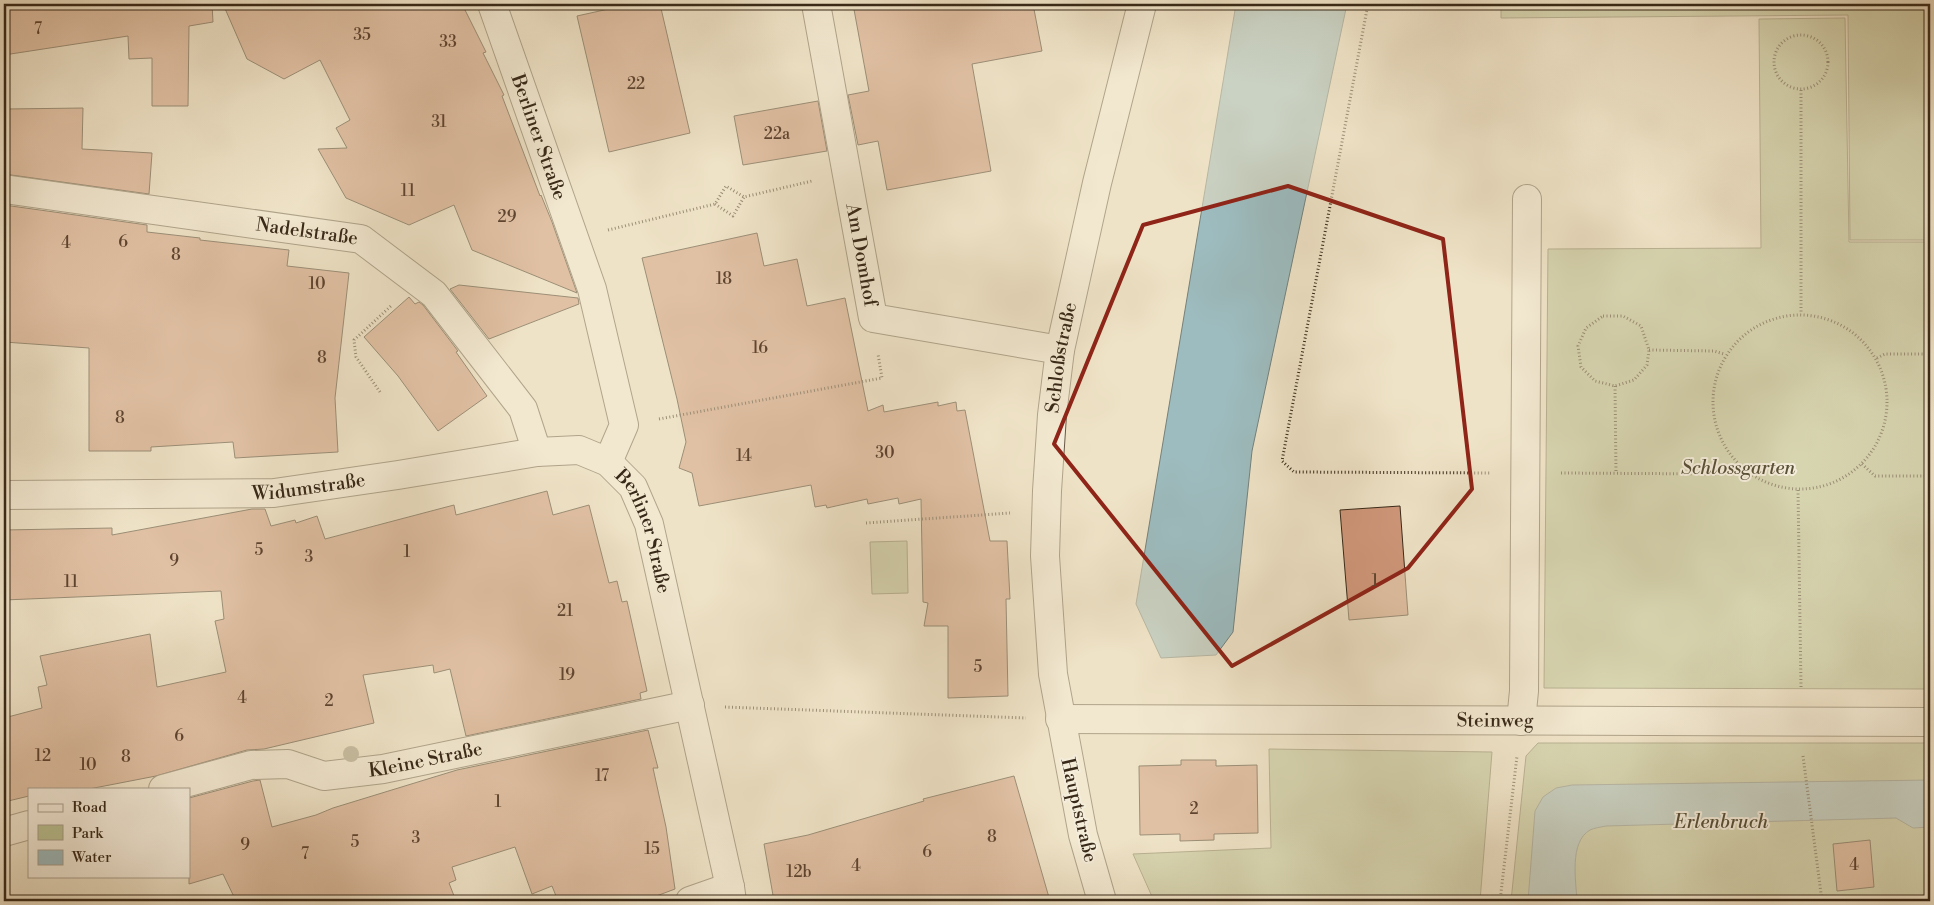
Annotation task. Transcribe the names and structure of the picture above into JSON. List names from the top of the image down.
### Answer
{
  "streets": {
    "street": [
      "Berliner Straße",
      "Nadelstraße",
      "Am Domhof",
      "Schloßstraße",
      "Widumstraße",
      "Steinweg",
      "Kleine Straße",
      "Hauptstraße"
    ]
  },
  "crossings": [
    ["Berliner Straße", "Widumstraße"],
    ["Berliner Straße", "Kleine Straße"],
    ["Nadelstraße", "Widumstraße"],
    ["Am Domhof", "Schloßstraße"],
    ["Schloßstraße", "Steinweg"],
    ["Schloßstraße", "Hauptstraße"],
    ["Steinweg", "Hauptstraße"]
  ],
  "parks": ["Schlossgarten", "Erlenbruch"],
  "house_numbers": [
    "7",
    "35",
    "33",
    "22",
    "31",
    "22a",
    "11",
    "29",
    "6",
    "4",
    "8",
    "18",
    "10",
    "16",
    "8",
    "8",
    "30",
    "14",
    "5",
    "1",
    "3",
    "9",
    "1",
    "11",
    "21",
    "5",
    "19",
    "4",
    "2",
    "6",
    "12",
    "8",
    "10",
    "17",
    "1",
    "2",
    "8",
    "3",
    "5",
    "9",
    "15",
    "6",
    "7",
    "4",
    "4",
    "12b"
  ],
  "legend": ["Road", "Park", "Water"]
}
